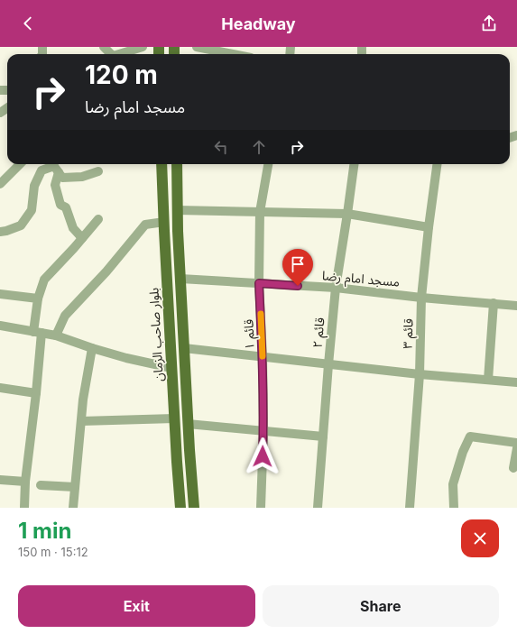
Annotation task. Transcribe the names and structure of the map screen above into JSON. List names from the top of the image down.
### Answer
{
  "streets": {
    "main road": ["بلوار صاحب الزمان"],
    "street": [
      "مسجد امام رضا",
      "قائم ۲",
      "قائم ۳",
      "قائم ۱"
    ]
  },
  "crossings": [
    ["مسجد امام رضا", "قائم ۲"],
    ["مسجد امام رضا", "قائم ۳"],
    ["مسجد امام رضا", "قائم ۱"]
  ],
  "page": {
    "header": "Headway",
    "turn": ["120 m", "مسجد امام رضا"],
    "heading": ["1 min", "150 m · 15:12"],
    "buttons": ["Exit", "Share"]
  }
}
